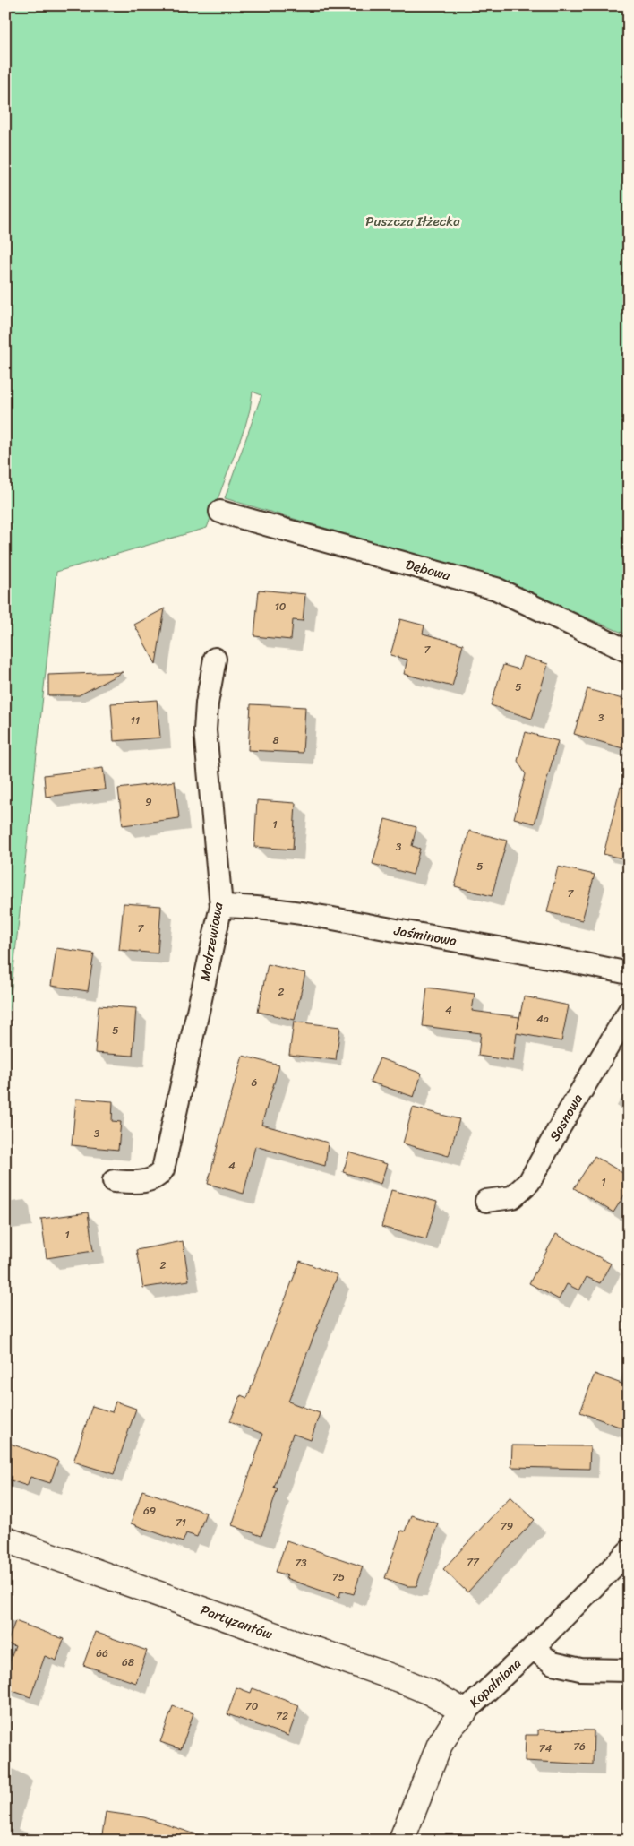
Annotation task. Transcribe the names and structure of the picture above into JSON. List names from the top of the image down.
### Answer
{
  "streets": {
    "street": [
      "Dębowa",
      "Jaśminowa",
      "Modrzewiowa",
      "Sosnowa",
      "Partyzantów",
      "Kopalniana"
    ]
  },
  "crossings": [
    ["Jaśminowa", "Modrzewiowa"],
    ["Partyzantów", "Kopalniana"]
  ],
  "parks": ["Puszcza Iłżecka"],
  "house_numbers": [
    "10",
    "7",
    "5",
    "3",
    "11",
    "8",
    "9",
    "1",
    "3",
    "5",
    "7",
    "7",
    "2",
    "4",
    "4a",
    "5",
    "6",
    "3",
    "4",
    "1",
    "1",
    "2",
    "69",
    "71",
    "79",
    "77",
    "73",
    "75",
    "66",
    "68",
    "70",
    "72",
    "76",
    "74"
  ]
}
